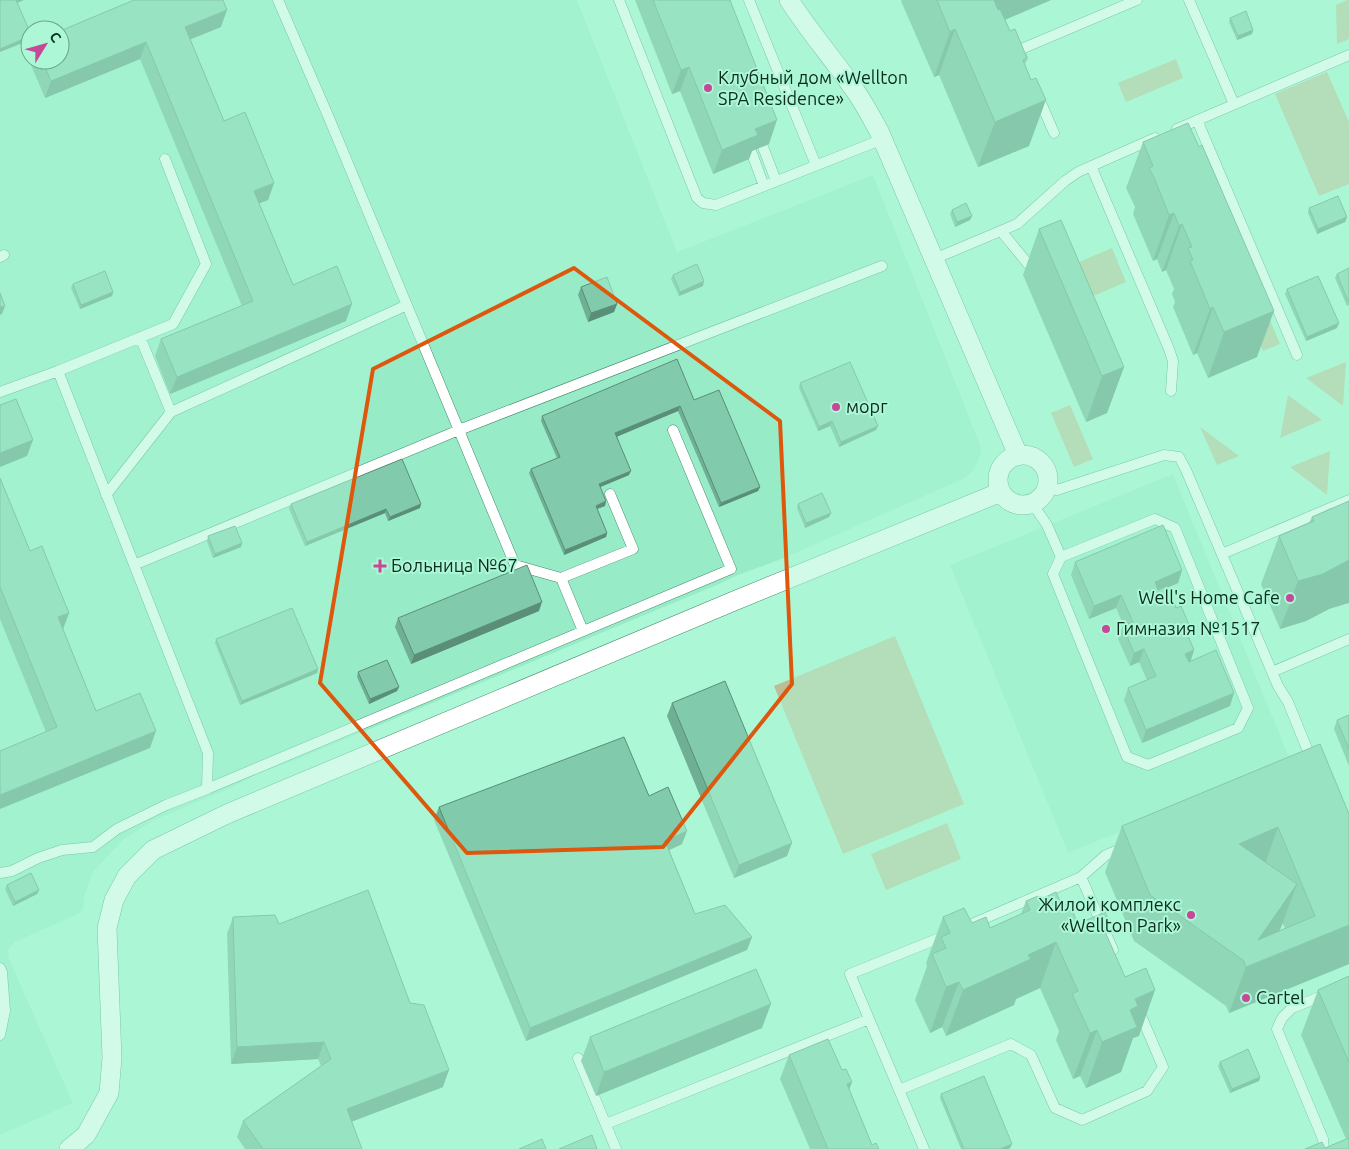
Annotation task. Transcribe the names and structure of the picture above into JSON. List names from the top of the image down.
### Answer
{
  "places": {
    "other": [
      "Клубный дом «Wellton SPA Residence»",
      "морг",
      "Well's Home Cafe",
      "Гимназия №1517",
      "Жилой комплекс «Wellton Park»",
      "Cartel"
    ],
    "health": ["Больница №67"]
  },
  "north": "top right"
}
